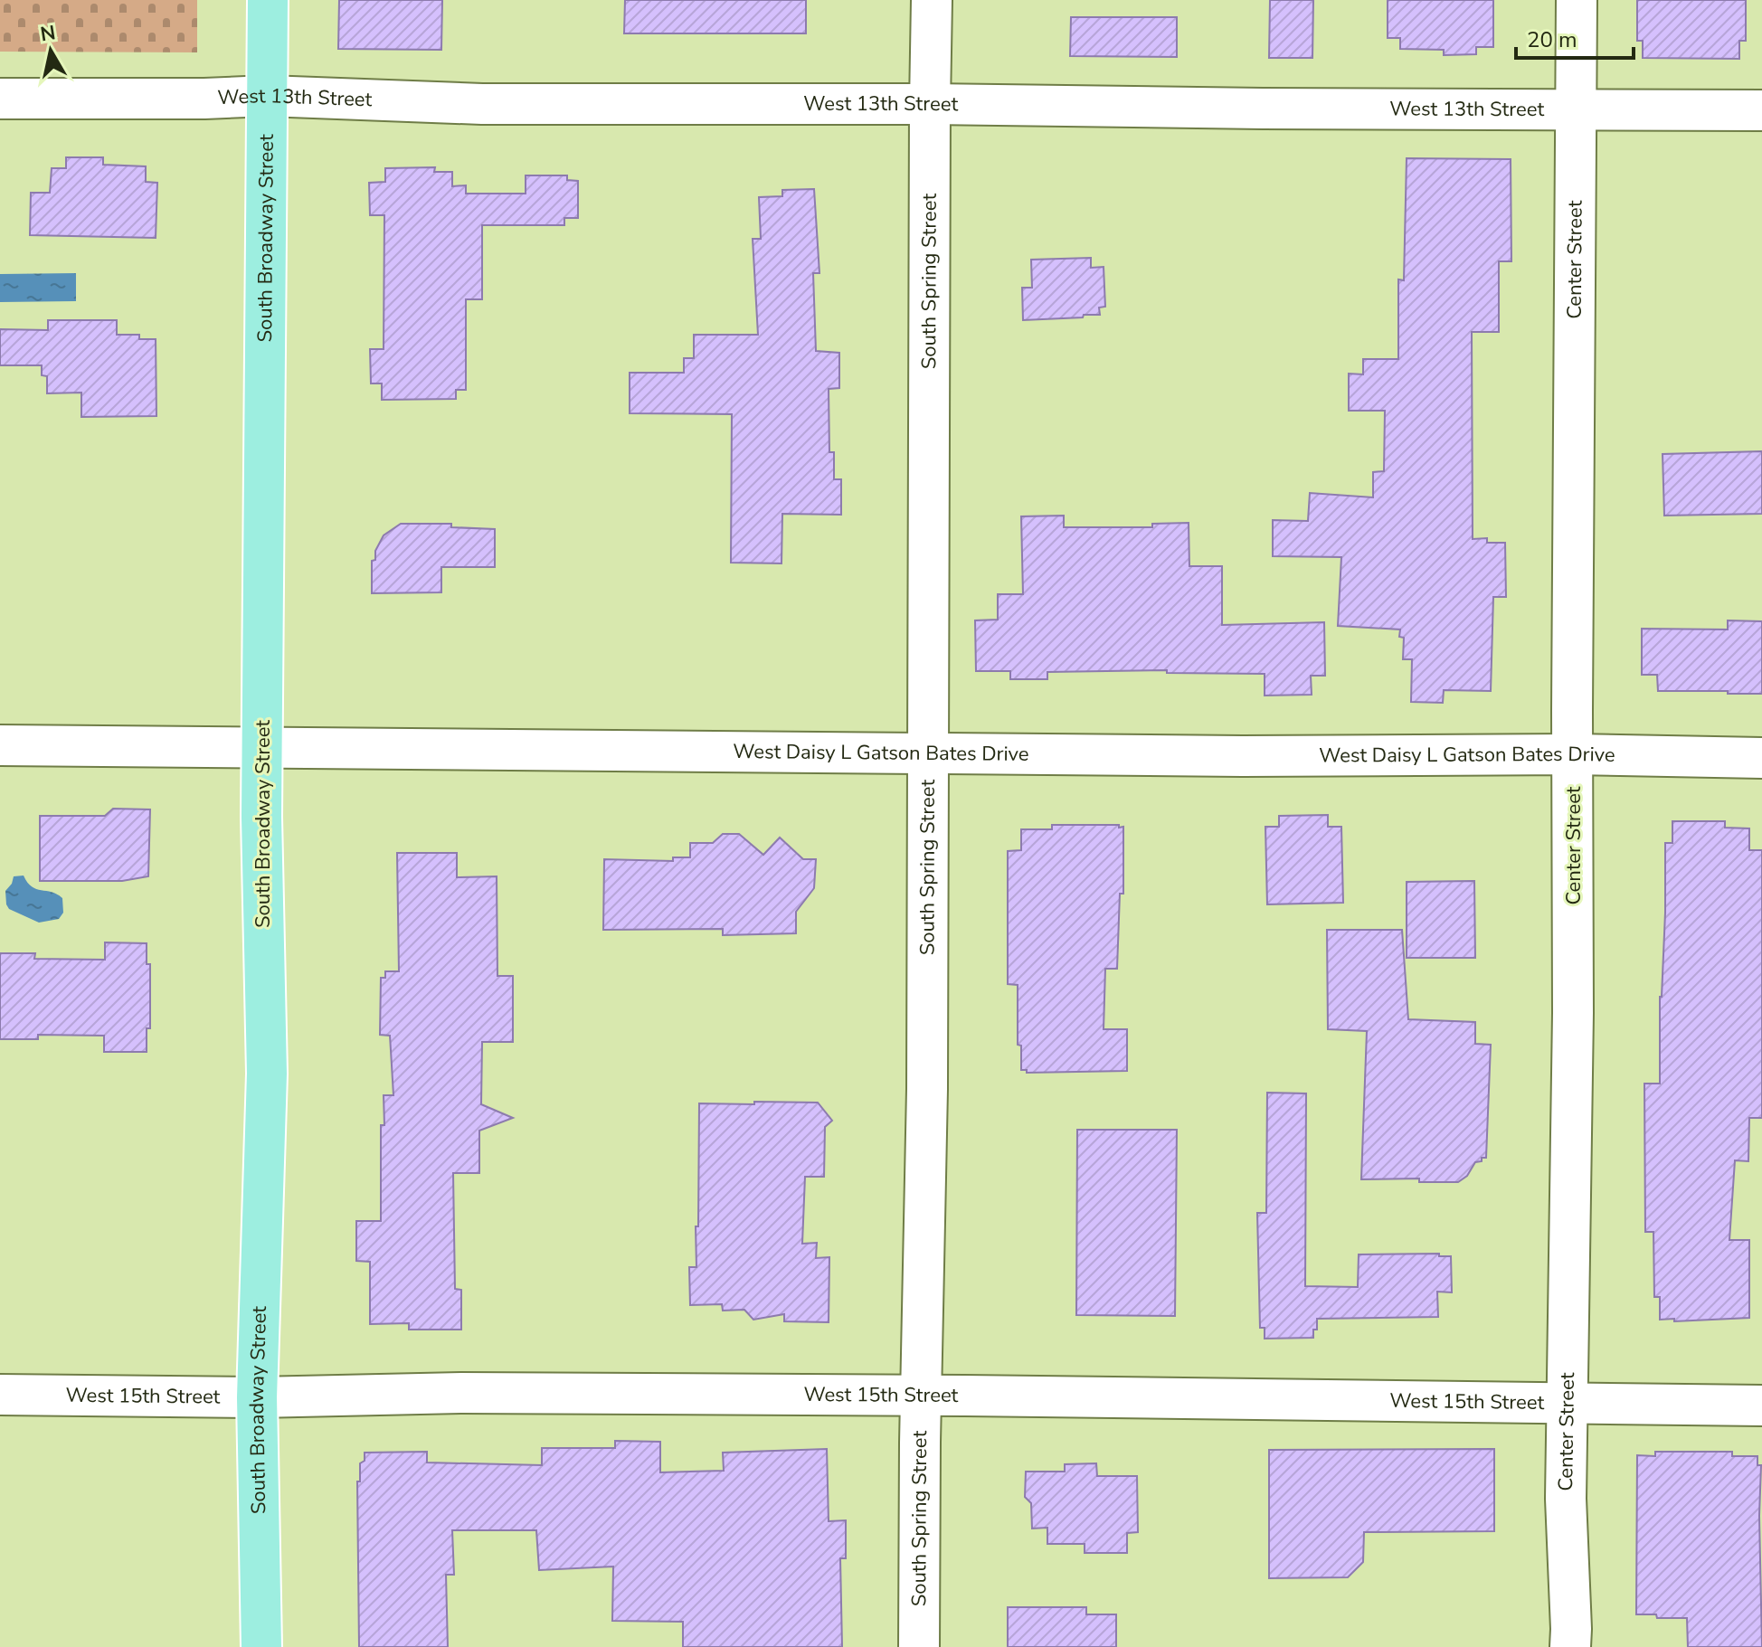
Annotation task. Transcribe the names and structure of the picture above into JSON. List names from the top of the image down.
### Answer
{
  "streets": {
    "main road": ["South Broadway Street"],
    "street": [
      "West 13th Street",
      "Center Street",
      "South Spring Street",
      "West Daisy L Gatson Bates Drive",
      "West 15th Street"
    ]
  },
  "crossings": [
    ["West 13th Street", "South Broadway Street"],
    ["West 13th Street", "Center Street"],
    ["West 13th Street", "South Spring Street"],
    ["South Broadway Street", "West Daisy L Gatson Bates Drive"],
    ["South Broadway Street", "West 15th Street"],
    ["Center Street", "West Daisy L Gatson Bates Drive"],
    ["Center Street", "West 15th Street"],
    ["South Spring Street", "West Daisy L Gatson Bates Drive"],
    ["South Spring Street", "West 15th Street"]
  ],
  "scale_bar": "20 m",
  "north": "top"
}
